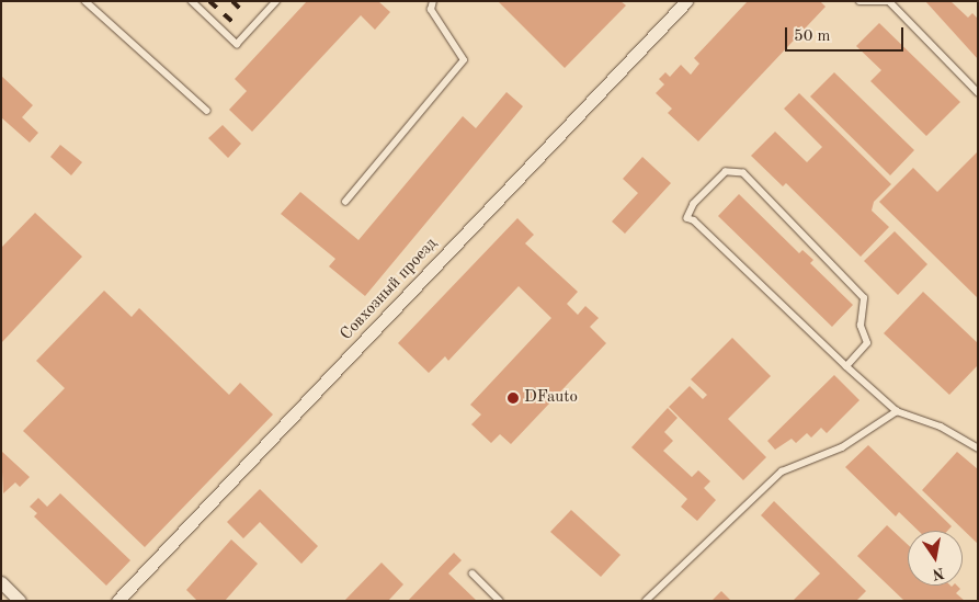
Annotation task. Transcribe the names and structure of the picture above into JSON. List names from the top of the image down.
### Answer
{
  "streets": {
    "street": ["Совхозный проезд"]
  },
  "places": ["DFauto"],
  "scale_bar": "50 m",
  "north": "bottom"
}
